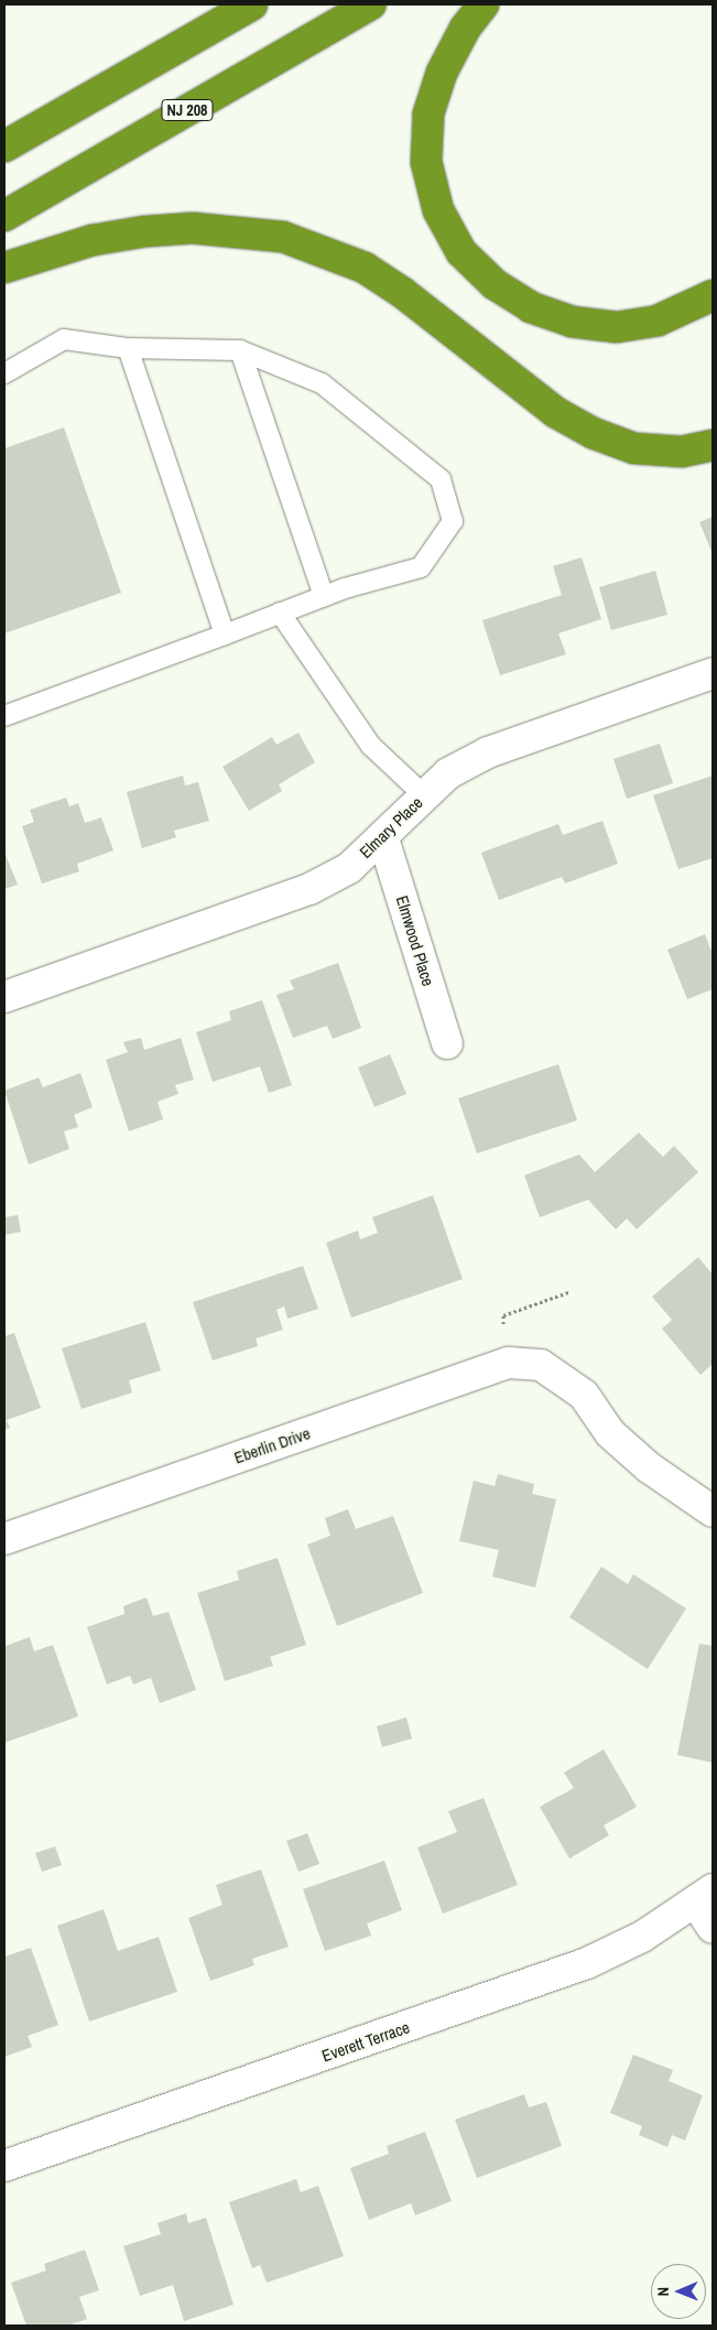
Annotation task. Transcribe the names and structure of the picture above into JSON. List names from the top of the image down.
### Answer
{
  "streets": {
    "highway": ["NJ 208"],
    "street": [
      "Elmary Place",
      "Elmwood Place",
      "Eberlin Drive",
      "Everett Terrace"
    ]
  },
  "crossings": [
    ["Elmary Place", "Elmwood Place"]
  ],
  "north": "left"
}
